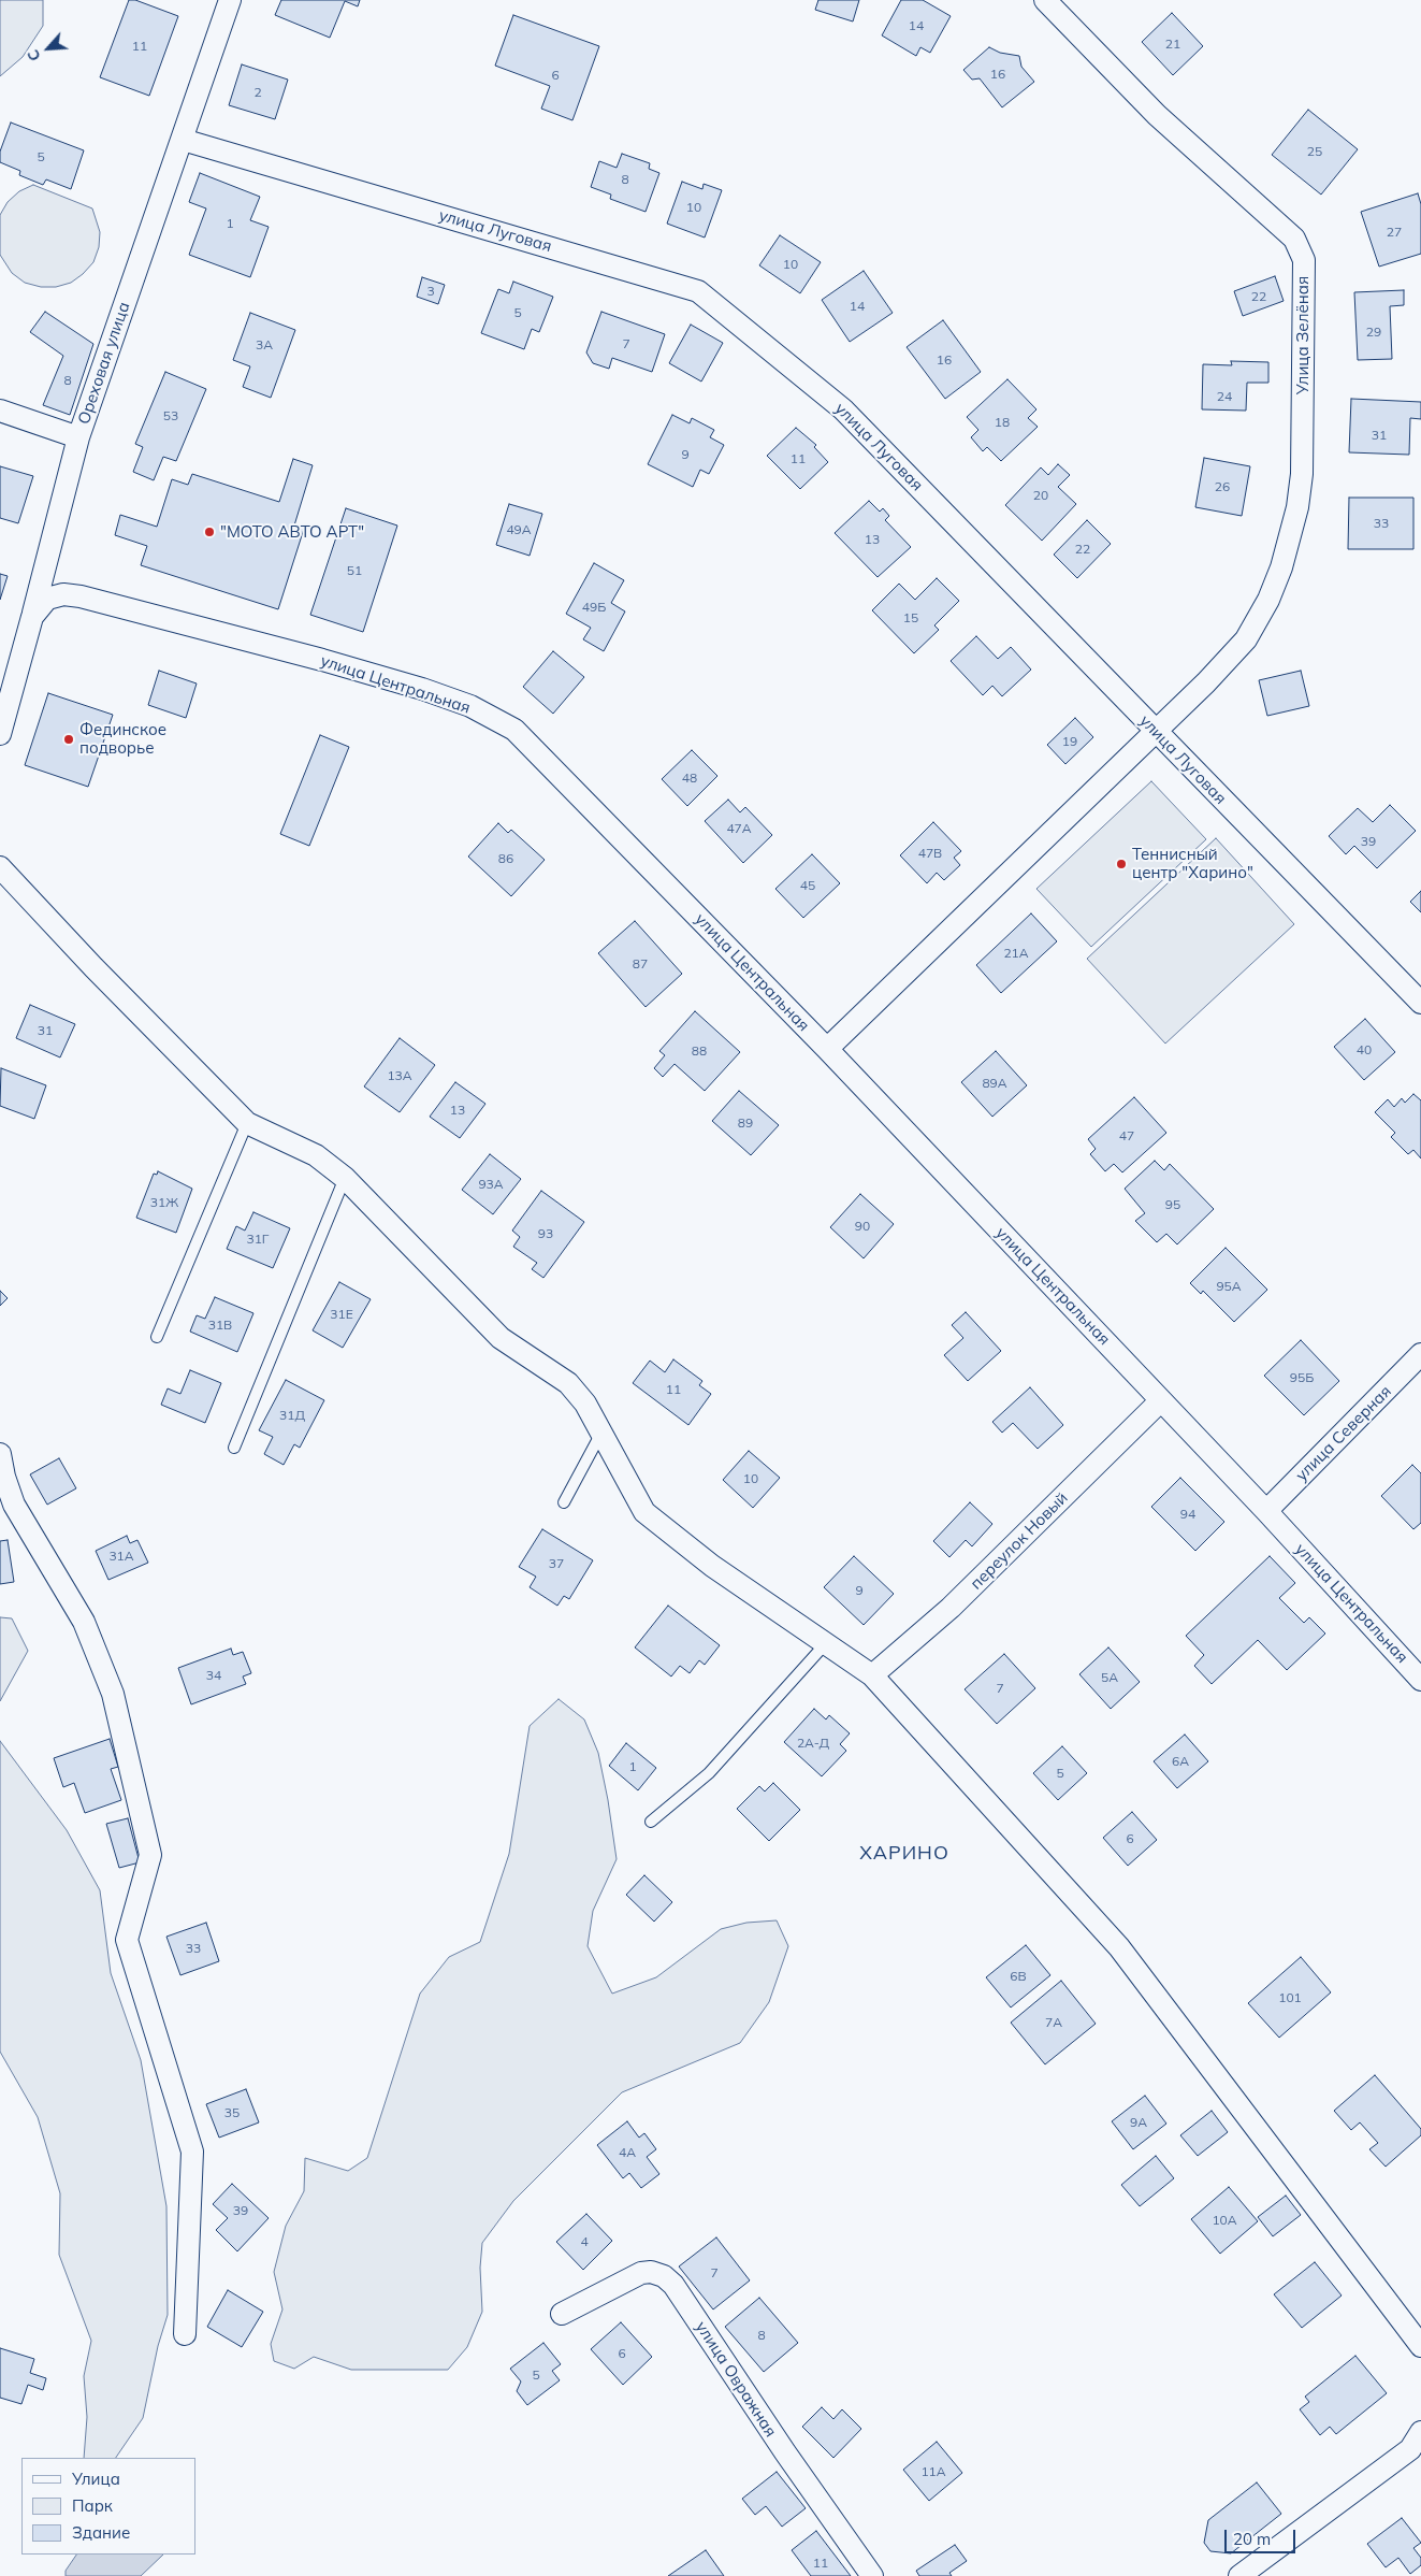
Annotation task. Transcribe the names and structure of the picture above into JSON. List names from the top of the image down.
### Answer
{
  "streets": {
    "street": [
      "улица Луговая",
      "Улица Зелёная",
      "Ореховая улица",
      "улица Центральная",
      "переулок Новый",
      "улица Овражная"
    ]
  },
  "crossings": [
    ["улица Луговая", "Улица Зелёная"],
    ["улица Луговая", "Ореховая улица"],
    ["Улица Зелёная", "улица Центральная"],
    ["Ореховая улица", "улица Центральная"],
    ["улица Центральная", "переулок Новый"]
  ],
  "districts": ["ХАРИНО"],
  "places": ["\"МОТО АВТО АРТ\"", "Фединское подворье", "Теннисный центр \"Харино\""],
  "house_numbers": [
    "14",
    "21",
    "11",
    "16",
    "6",
    "2",
    "25",
    "5",
    "8",
    "10",
    "1",
    "27",
    "10",
    "3",
    "22",
    "14",
    "5",
    "29",
    "7",
    "3А",
    "16",
    "8",
    "24",
    "53",
    "18",
    "31",
    "9",
    "11",
    "26",
    "20",
    "33",
    "49А",
    "13",
    "22",
    "51",
    "49Б",
    "15",
    "19",
    "48",
    "47А",
    "39",
    "47В",
    "86",
    "45",
    "21А",
    "87",
    "31",
    "40",
    "88",
    "13А",
    "89А",
    "13",
    "89",
    "47",
    "93А",
    "31Ж",
    "95",
    "90",
    "93",
    "31Г",
    "95А",
    "31Е",
    "31В",
    "95Б",
    "11",
    "31Д",
    "10",
    "94",
    "31А",
    "37",
    "9",
    "34",
    "5А",
    "7",
    "2А-Д",
    "6А",
    "1",
    "5",
    "6",
    "33",
    "6В",
    "101",
    "7А",
    "35",
    "9А",
    "4А",
    "39",
    "10А",
    "4",
    "7",
    "8",
    "6",
    "5",
    "11А",
    "11"
  ],
  "legend": ["Улица", "Парк", "Здание"],
  "scale_bar": "20 m",
  "north": "bottom left"
}
